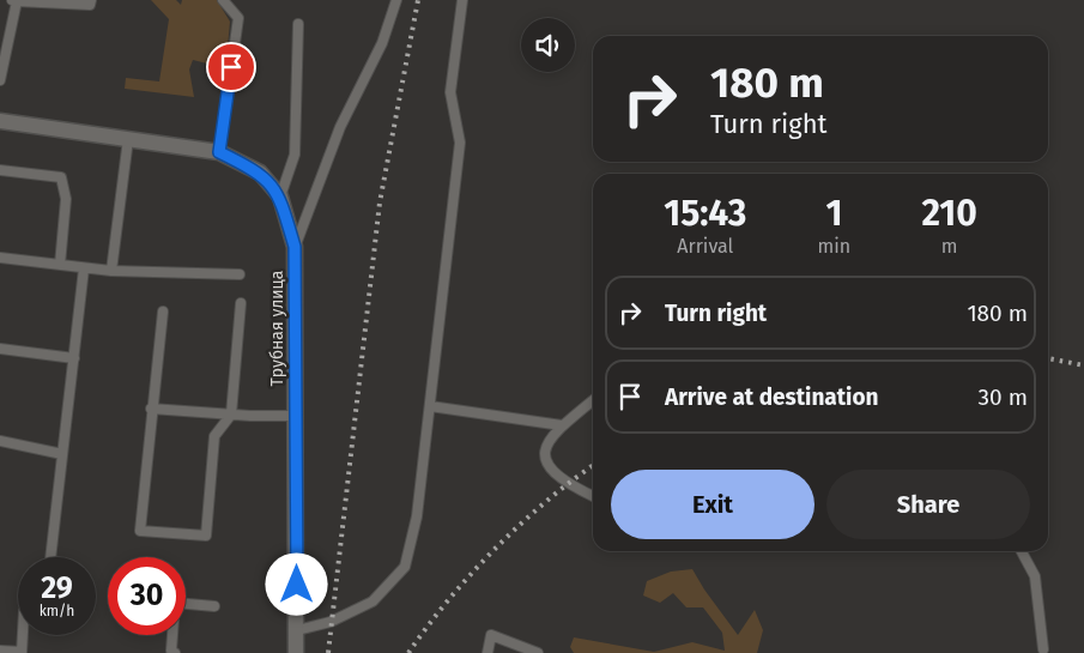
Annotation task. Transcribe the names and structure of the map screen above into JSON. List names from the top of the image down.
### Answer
{
  "streets": {
    "street": ["Трубная улица"]
  },
  "page": {
    "turn": ["180 m", "Turn right"],
    "eta": [
      "15:43",
      "Arrival",
      "1",
      "min",
      "210",
      "m"
    ],
    "list": [
      {
        "name": "Turn right",
        "value": "180 m"
      },
      {
        "name": "Arrive at destination",
        "value": "30 m"
      }
    ],
    "buttons": ["Exit", "Share"],
    "speed": "29 km/h",
    "limit": "30"
  }
}
